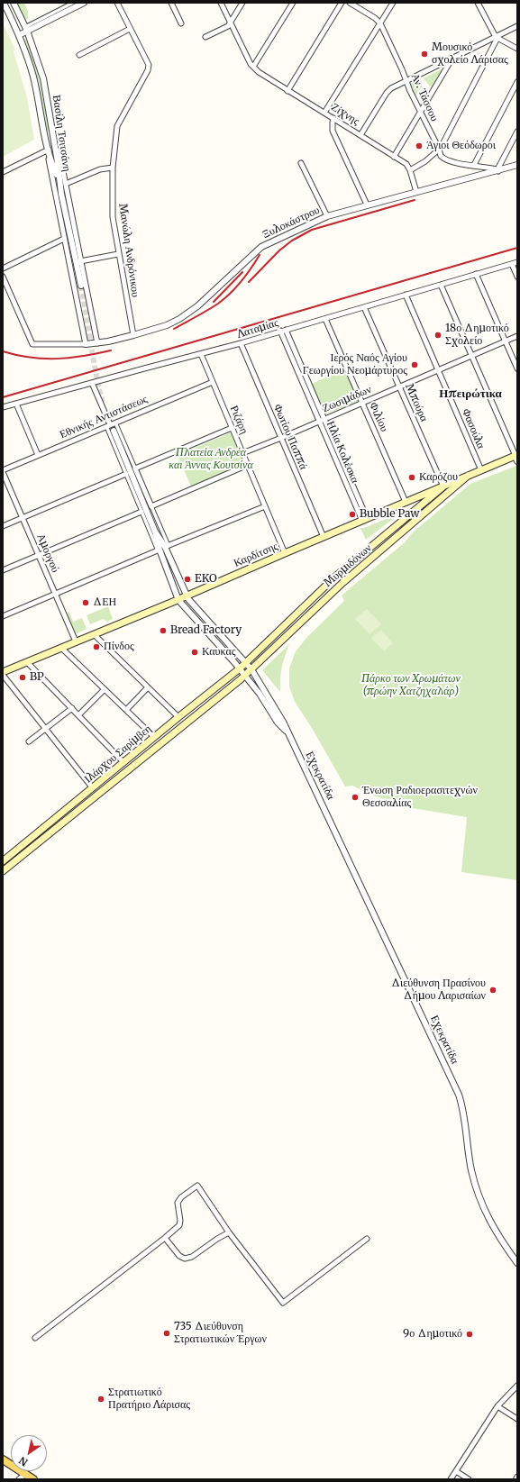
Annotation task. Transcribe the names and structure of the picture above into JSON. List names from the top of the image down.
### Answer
{
  "streets": {
    "main road": ["Καρδίτσης", "Μυρμιδόνων", "Ιλάρχου Σαρίμβεη"],
    "street": [
      "Αν. Τάσσου",
      "Ζίχνης",
      "Βασίλη Τσιτσάνη",
      "Ξυλοκάστρου",
      "Μανώλη Ανδρόνικου",
      "Λαταμίας",
      "Ζωσιμάδων",
      "Μπούρα",
      "Εθνικής Αντιστάσεως",
      "Φιλίου",
      "Ριζάρη",
      "Φασούλα",
      "Φωτίου Παππά",
      "Ηλία Κολέσκα",
      "Αμοργού",
      "Εχεκρατίδα"
    ]
  },
  "crossings": [
    ["Αν. Τάσσου", "Ξυλοκάστρου"],
    ["Βασίλη Τσιτσάνη", "Ξυλοκάστρου"],
    ["Ξυλοκάστρου", "Μανώλη Ανδρόνικου"],
    ["Λαταμίας", "Μπούρα"],
    ["Λαταμίας", "Φιλίου"],
    ["Λαταμίας", "Ριζάρη"],
    ["Λαταμίας", "Φασούλα"],
    ["Λαταμίας", "Φωτίου Παππά"],
    ["Λαταμίας", "Ηλία Κολέσκα"],
    ["Ζωσιμάδων", "Μπούρα"],
    ["Ζωσιμάδων", "Φιλίου"],
    ["Ζωσιμάδων", "Ριζάρη"],
    ["Ζωσιμάδων", "Φασούλα"],
    ["Ζωσιμάδων", "Φωτίου Παππά"],
    ["Ζωσιμάδων", "Ηλία Κολέσκα"],
    ["Μπούρα", "Καρδίτσης"],
    ["Μπούρα", "Μυρμιδόνων"],
    ["Εθνικής Αντιστάσεως", "Ριζάρη"],
    ["Εθνικής Αντιστάσεως", "Αμοργού"],
    ["Φιλίου", "Καρδίτσης"],
    ["Ριζάρη", "Καρδίτσης"],
    ["Φασούλα", "Καρδίτσης"],
    ["Φωτίου Παππά", "Καρδίτσης"],
    ["Ηλία Κολέσκα", "Καρδίτσης"],
    ["Αμοργού", "Καρδίτσης"],
    ["Καρδίτσης", "Μυρμιδόνων"],
    ["Καρδίτσης", "Εχεκρατίδα"],
    ["Μυρμιδόνων", "Ιλάρχου Σαρίμβεη"],
    ["Μυρμιδόνων", "Εχεκρατίδα"],
    ["Ιλάρχου Σαρίμβεη", "Εχεκρατίδα"]
  ],
  "districts": ["Ηπειρώτικα"],
  "parks": ["Πλατεία Ανδρέα και Άννας Κουτσίνα", "Πάρκο των Χρωμάτων (πρώην Χατζηχαλάρ)"],
  "places": [
    "Μουσικό σχολείο Λάρισας",
    "Άγιοι Θεόδωροι",
    "18ο Δημοτικό Σχολείο",
    "Ιερός Ναός Αγίου Γεωργίου Νεομάρτυρος",
    "Καρόζου",
    "Bubble Paw",
    "EKO",
    "ΔΕΗ",
    "Bread Factory",
    "Πίνδος",
    "Καυκας",
    "BP",
    "Ένωση Ραδιοερασιτεχνών Θεσσαλίας",
    "Διεύθυνση Πρασίνου Δήμου Λαρισαίων",
    "735 Διεύθυνση Στρατιωτικών Έργων",
    "9ο Δημοτικό",
    "Στρατιωτικό Πρατήριο Λάρισας"
  ],
  "north": "bottom left"
}
